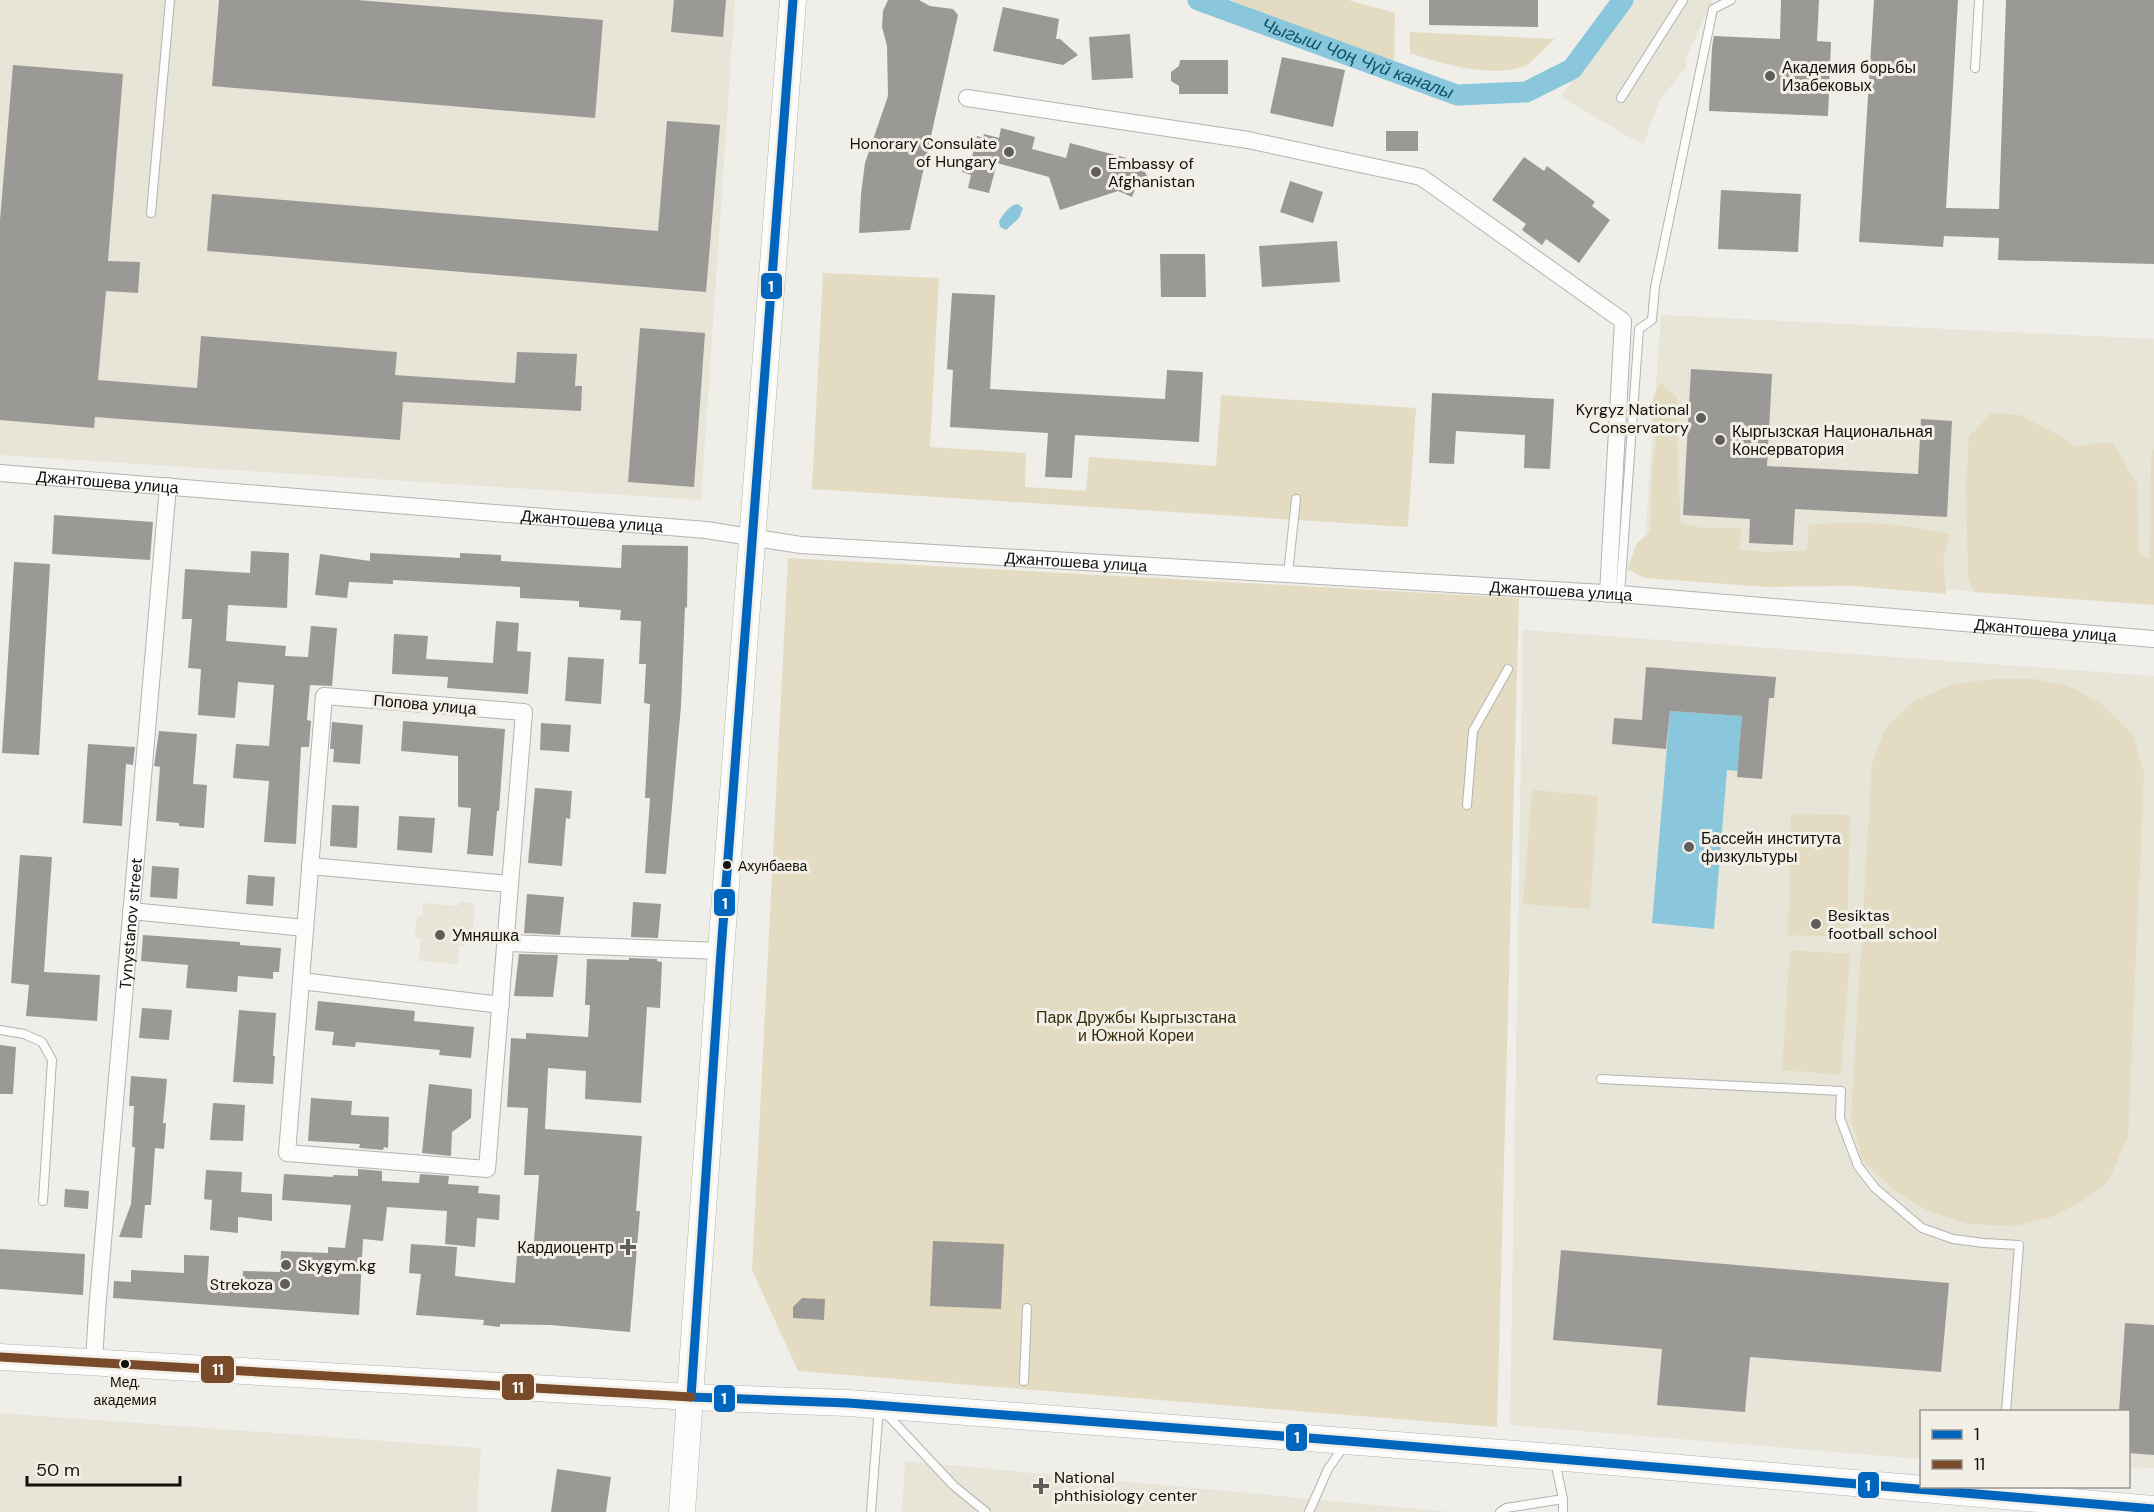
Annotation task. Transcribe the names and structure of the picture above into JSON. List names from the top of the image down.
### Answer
{
  "streets": {
    "street": ["Джантошева улица", "Попова улица", "Tynystanov street"]
  },
  "crossings": [
    ["Джантошева улица", "Tynystanov street"]
  ],
  "water": ["Чыгыш Чоң Чүй каналы"],
  "parks": ["Парк Дружбы Кыргызстана и Южной Кореи"],
  "places": {
    "other": [
      "Академия борьбы Изабековых",
      "Honorary Consulate of Hungary",
      "Embassy of Afghanistan",
      "Kyrgyz National Conservatory",
      "Кыргызская Национальная Консерватория",
      "Бассейн института физкультуры",
      "Ахунбаева",
      "Besiktas football school",
      "Умняшка",
      "Skygym.kg",
      "Strekoza",
      "Мед. академия"
    ],
    "health": ["Кардиоцентр", "National phthisiology center"]
  },
  "lines": ["transit line 1", "transit line 11"],
  "legend": ["1", "11"],
  "scale_bar": "50 m"
}
